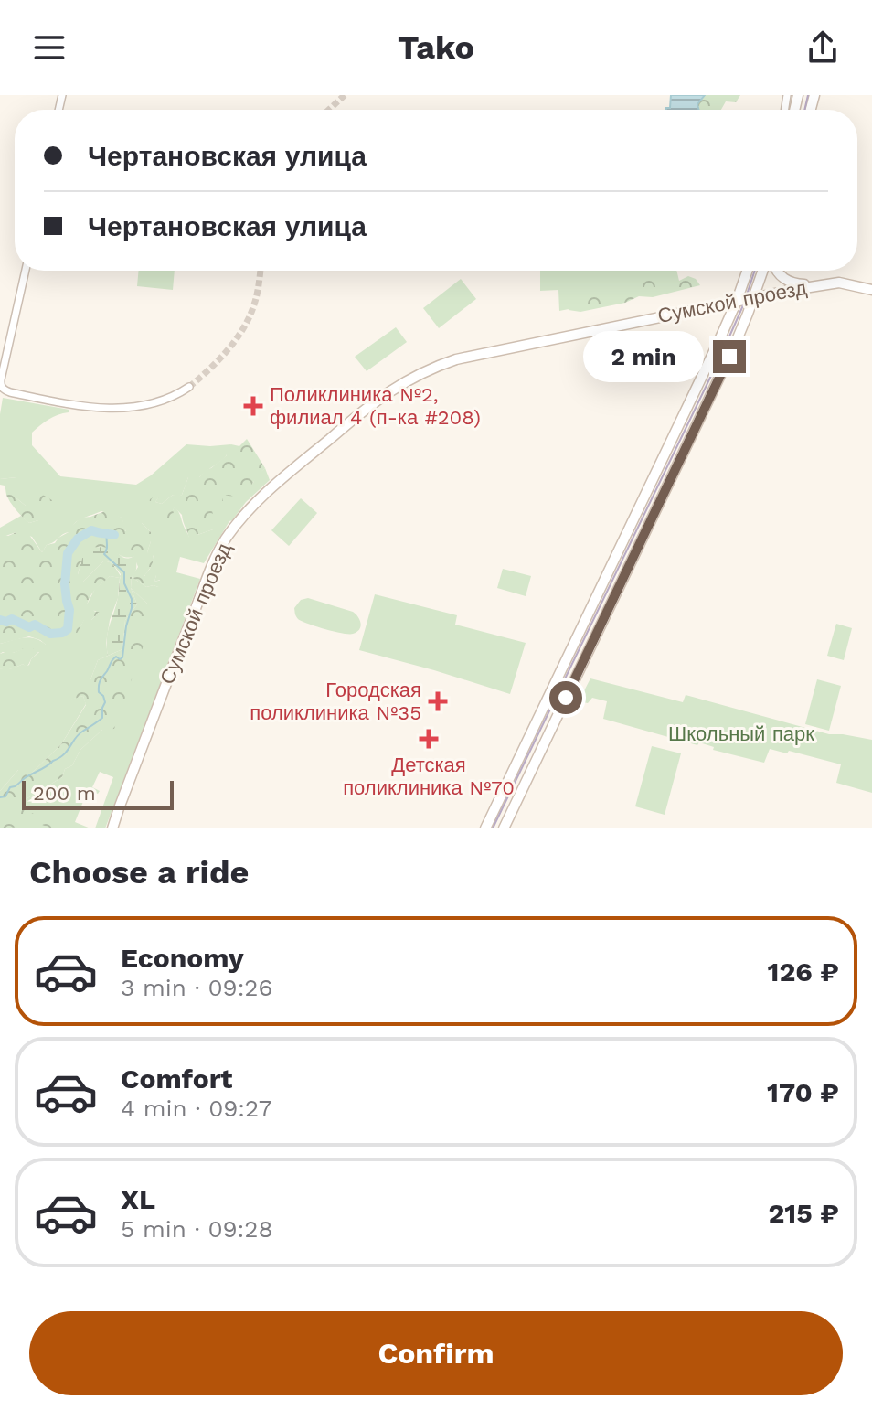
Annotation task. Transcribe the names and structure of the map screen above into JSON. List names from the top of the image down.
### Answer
{
  "streets": {
    "main road": ["Сумской проезд"]
  },
  "parks": ["Школьный парк"],
  "places": {
    "health": ["Поликлиника №2, филиал 4 (п-ка #208)", "Городская поликлиника №35", "Детская поликлиника №70"]
  },
  "scale_bar": "200 m",
  "page": {
    "header": "Tako",
    "banner": ["Чертановская улица", "Чертановская улица"],
    "bubble": "2 min",
    "scale": "200 m",
    "heading": "Choose a ride",
    "list": [
      {
        "name": "Economy",
        "note": "3 min · 09:26",
        "value": "126 ₽"
      },
      {
        "name": "Comfort",
        "note": "4 min · 09:27",
        "value": "170 ₽"
      },
      {
        "name": "XL",
        "note": "5 min · 09:28",
        "value": "215 ₽"
      }
    ],
    "buttons": "Confirm"
  }
}
